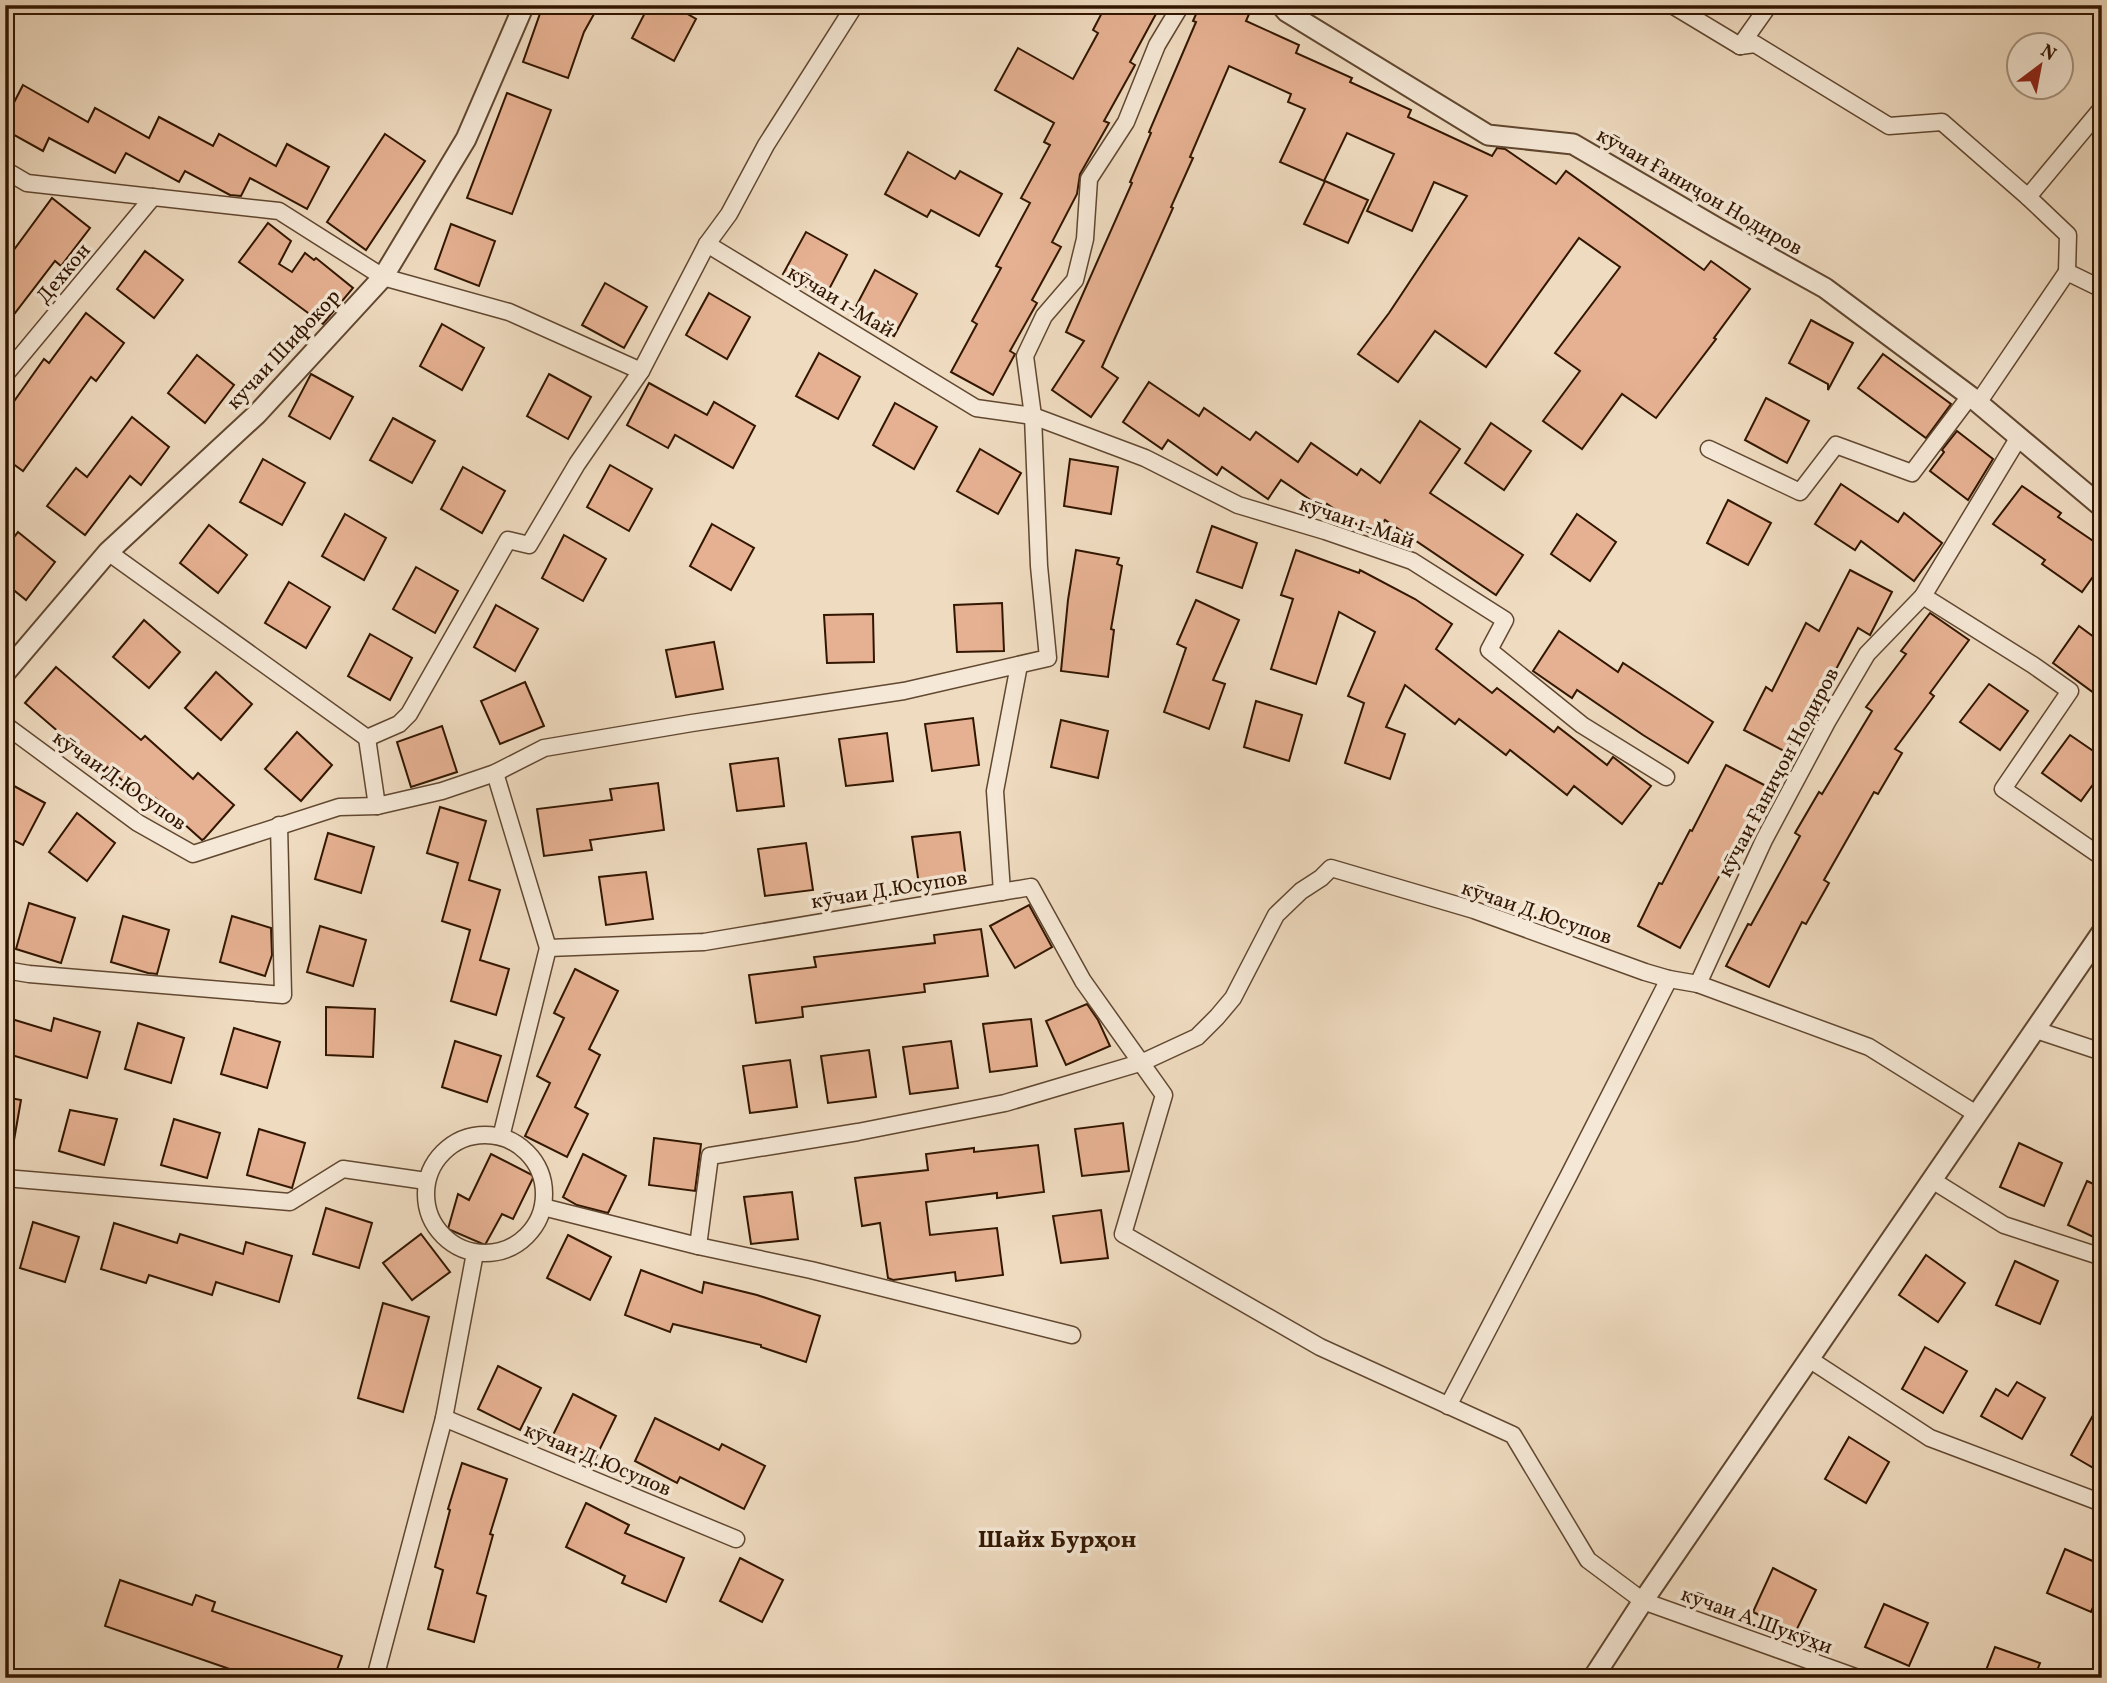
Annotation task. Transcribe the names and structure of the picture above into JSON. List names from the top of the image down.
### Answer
{
  "streets": {
    "street": [
      "кӯчаи Ғаниҷон Нодиров",
      "Дехкон",
      "кӯчаи 1-Май",
      "кучаи Шифокор",
      "кӯчаи Д.Юсупов",
      "кӯчаи А.Шукӯҳи"
    ]
  },
  "crossings": [
    ["кӯчаи Ғаниҷон Нодиров", "кӯчаи Д.Юсупов"],
    ["кӯчаи 1-Май", "кӯчаи Д.Юсупов"],
    ["кӯчаи Д.Юсупов", "кӯчаи А.Шукӯҳи"]
  ],
  "districts": ["Шайх Бурҳон"],
  "north": "top right"
}
